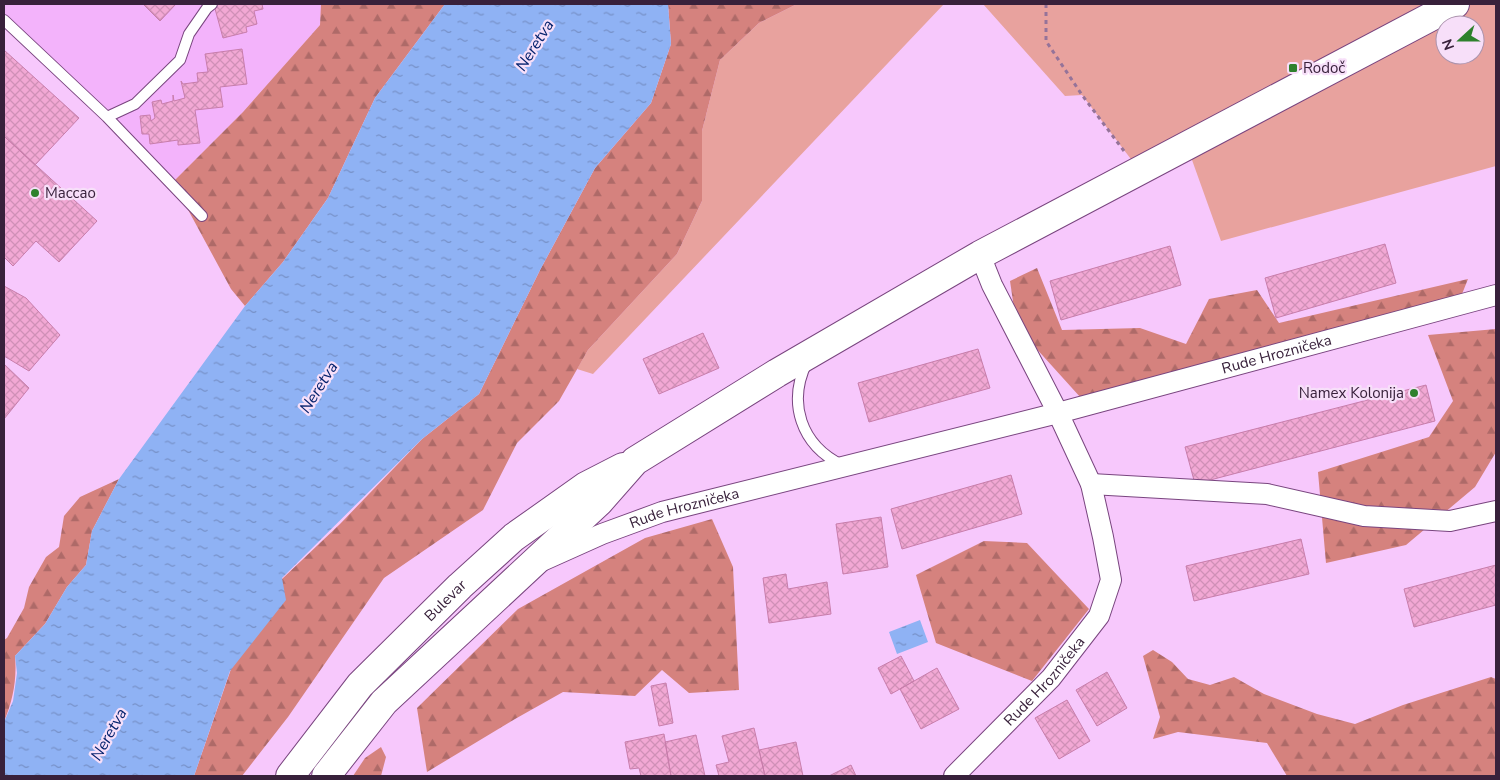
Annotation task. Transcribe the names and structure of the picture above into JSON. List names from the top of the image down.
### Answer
{
  "streets": {
    "main road": ["Bulevar"],
    "street": ["Rude Hrozničeka"]
  },
  "water": ["Neretva"],
  "places": {
    "transit": ["Rodoč"],
    "other": ["Maccao", "Namex Kolonija"]
  },
  "north": "left"
}
